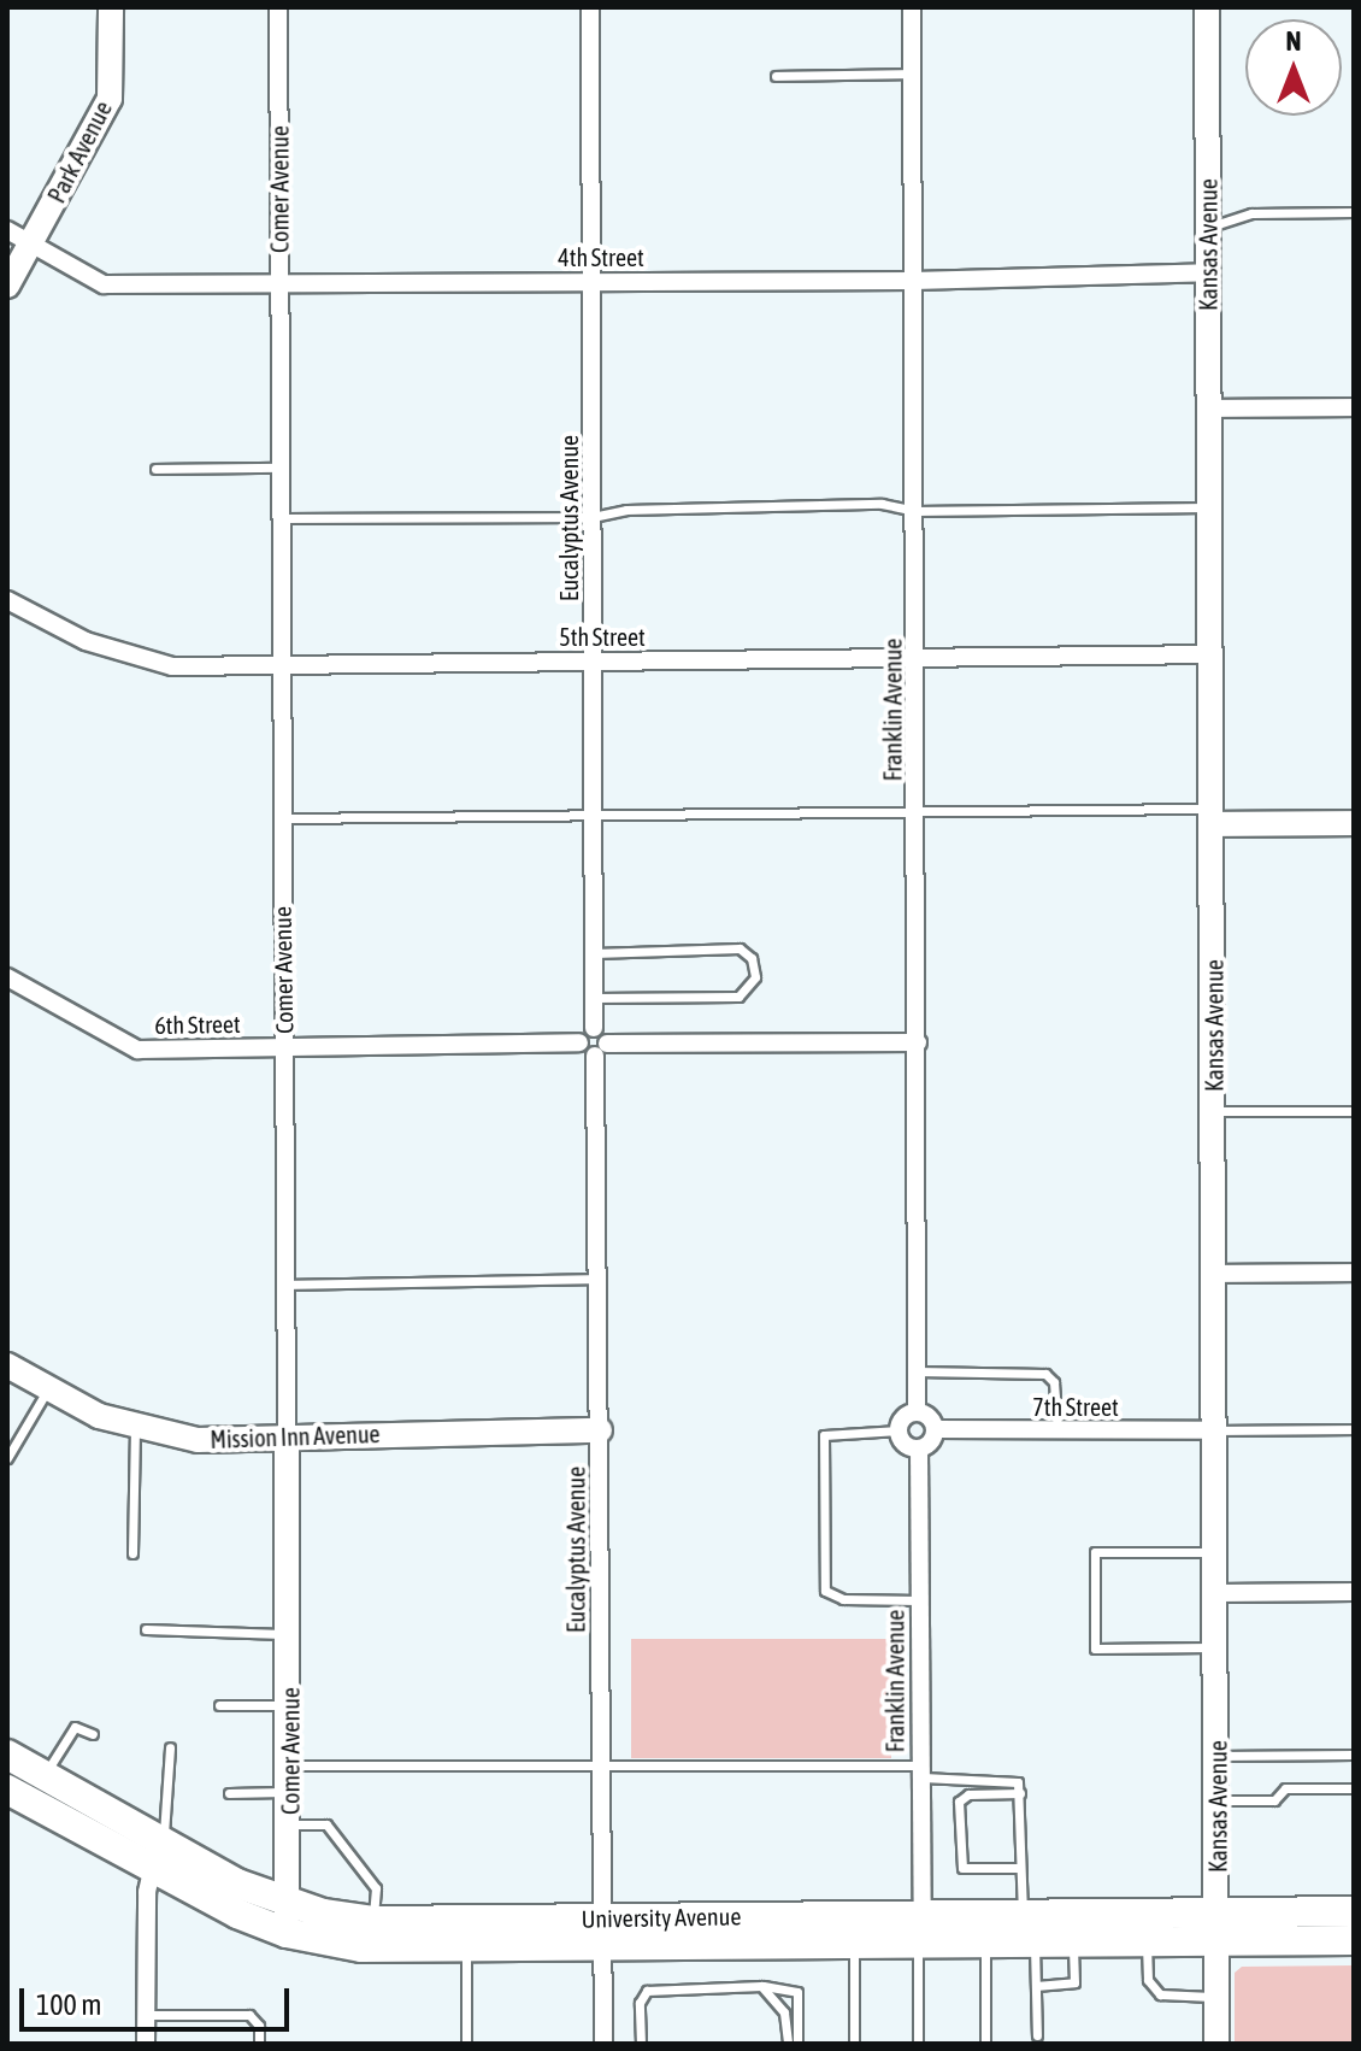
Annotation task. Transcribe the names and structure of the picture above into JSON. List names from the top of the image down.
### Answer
{
  "streets": {
    "main road": ["University Avenue"],
    "street": [
      "Park Avenue",
      "Comer Avenue",
      "Kansas Avenue",
      "4th Street",
      "Eucalyptus Avenue",
      "5th Street",
      "Franklin Avenue",
      "6th Street",
      "7th Street",
      "Mission Inn Avenue"
    ]
  },
  "crossings": [
    ["Park Avenue", "4th Street"],
    ["Comer Avenue", "4th Street"],
    ["Comer Avenue", "5th Street"],
    ["Comer Avenue", "6th Street"],
    ["Comer Avenue", "Mission Inn Avenue"],
    ["Comer Avenue", "University Avenue"],
    ["Kansas Avenue", "4th Street"],
    ["Kansas Avenue", "5th Street"],
    ["Kansas Avenue", "7th Street"],
    ["Kansas Avenue", "University Avenue"],
    ["4th Street", "Eucalyptus Avenue"],
    ["4th Street", "Franklin Avenue"],
    ["Eucalyptus Avenue", "5th Street"],
    ["Eucalyptus Avenue", "Mission Inn Avenue"],
    ["Eucalyptus Avenue", "University Avenue"],
    ["5th Street", "Franklin Avenue"],
    ["Franklin Avenue", "7th Street"],
    ["Franklin Avenue", "University Avenue"]
  ],
  "scale_bar": "100 m",
  "north": "top"
}
